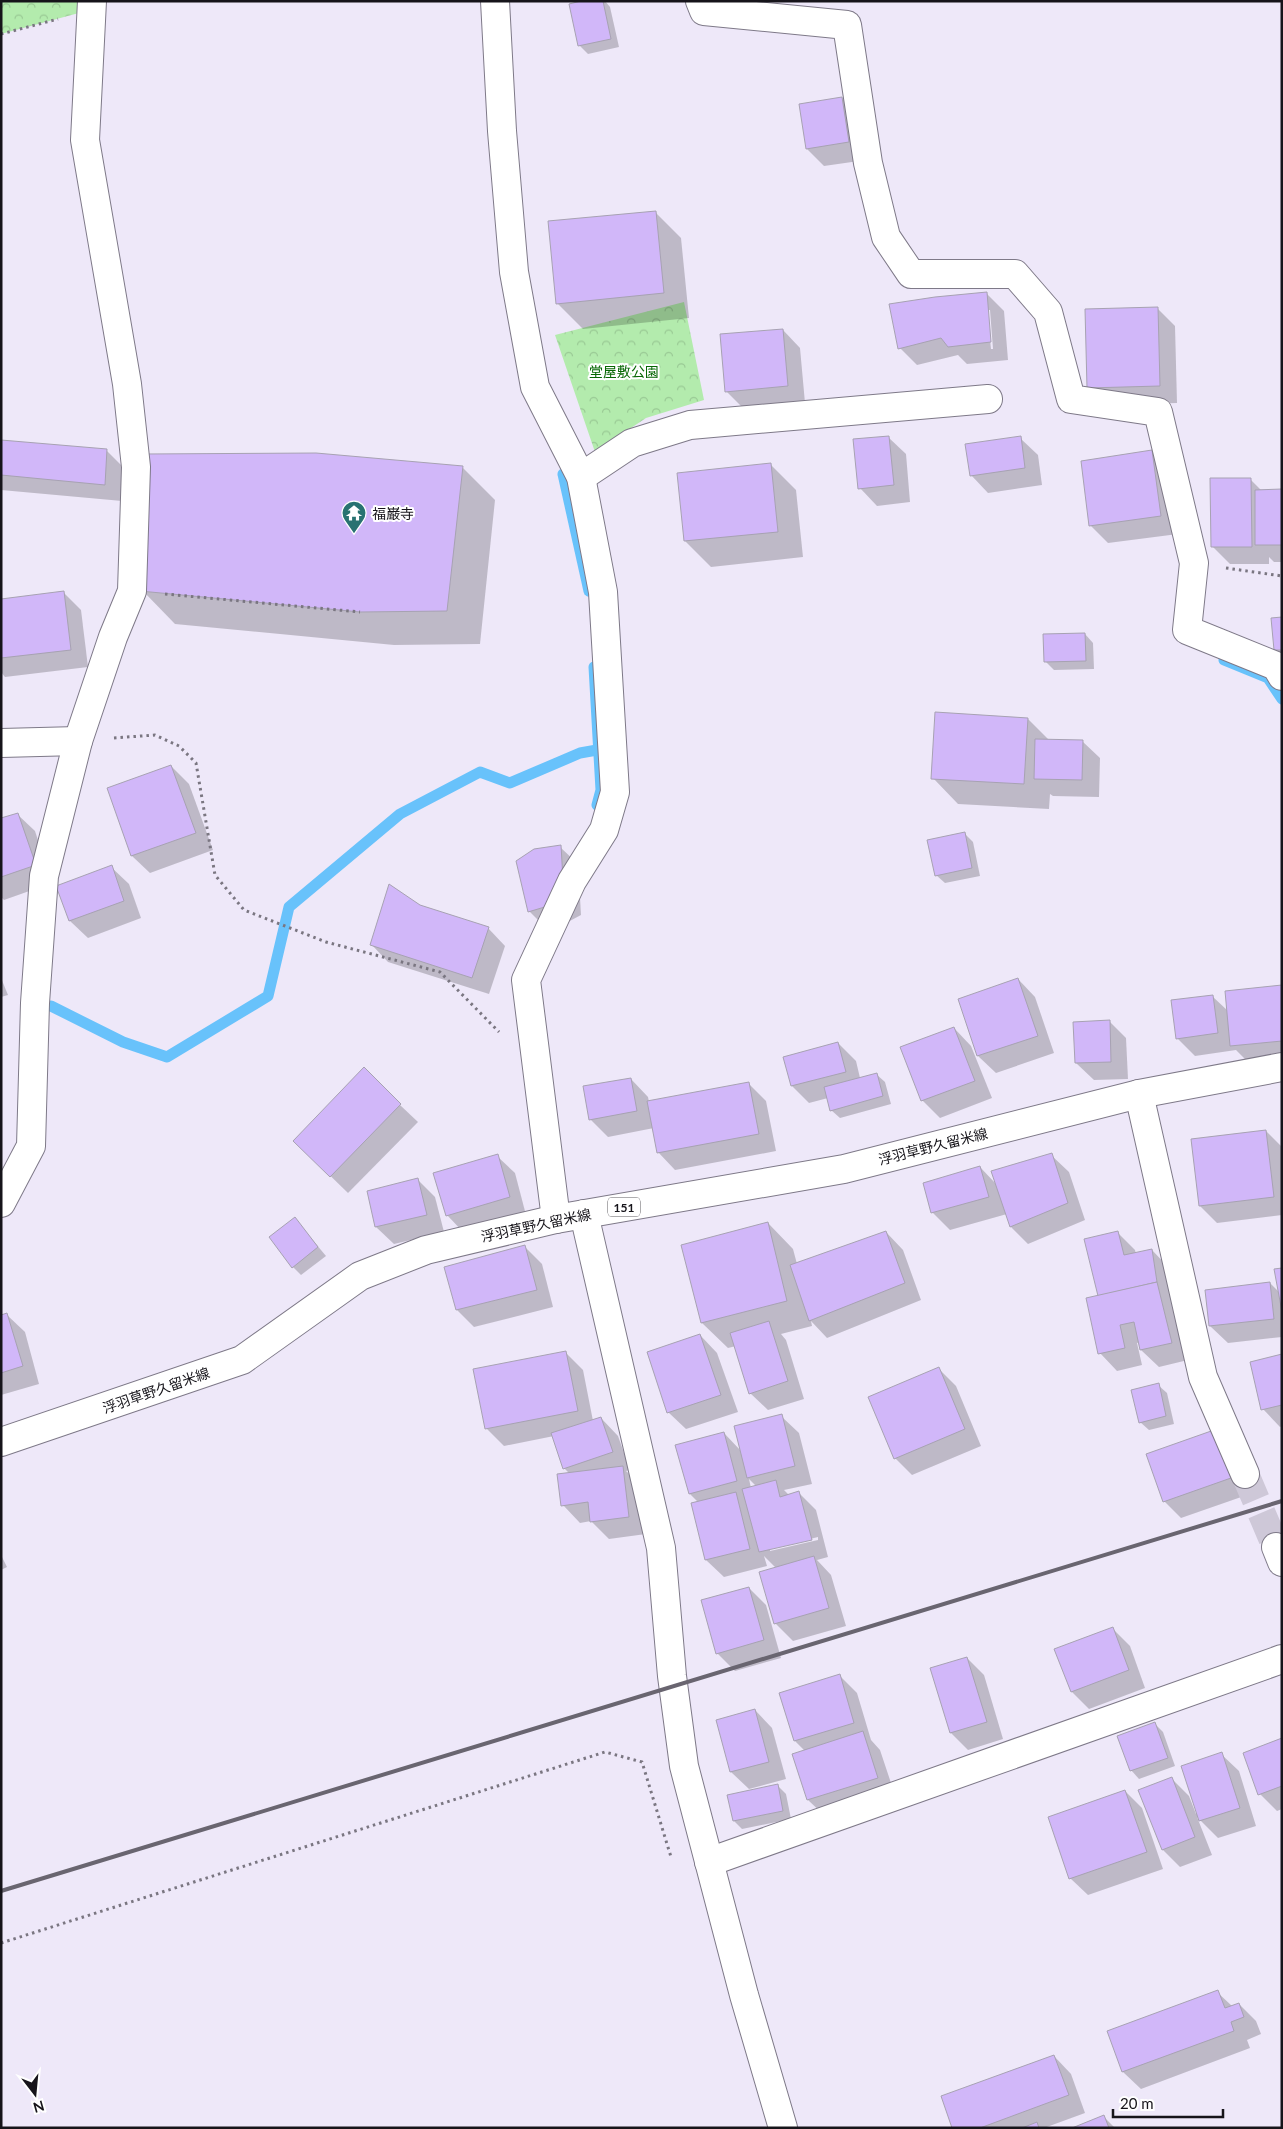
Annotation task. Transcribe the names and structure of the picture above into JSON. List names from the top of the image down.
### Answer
{
  "streets": {
    "street": ["浮羽草野久留米線", "151"]
  },
  "parks": ["堂屋敷公園"],
  "places": {
    "temple": ["福巌寺"]
  },
  "scale_bar": "20 m",
  "north": "bottom"
}
